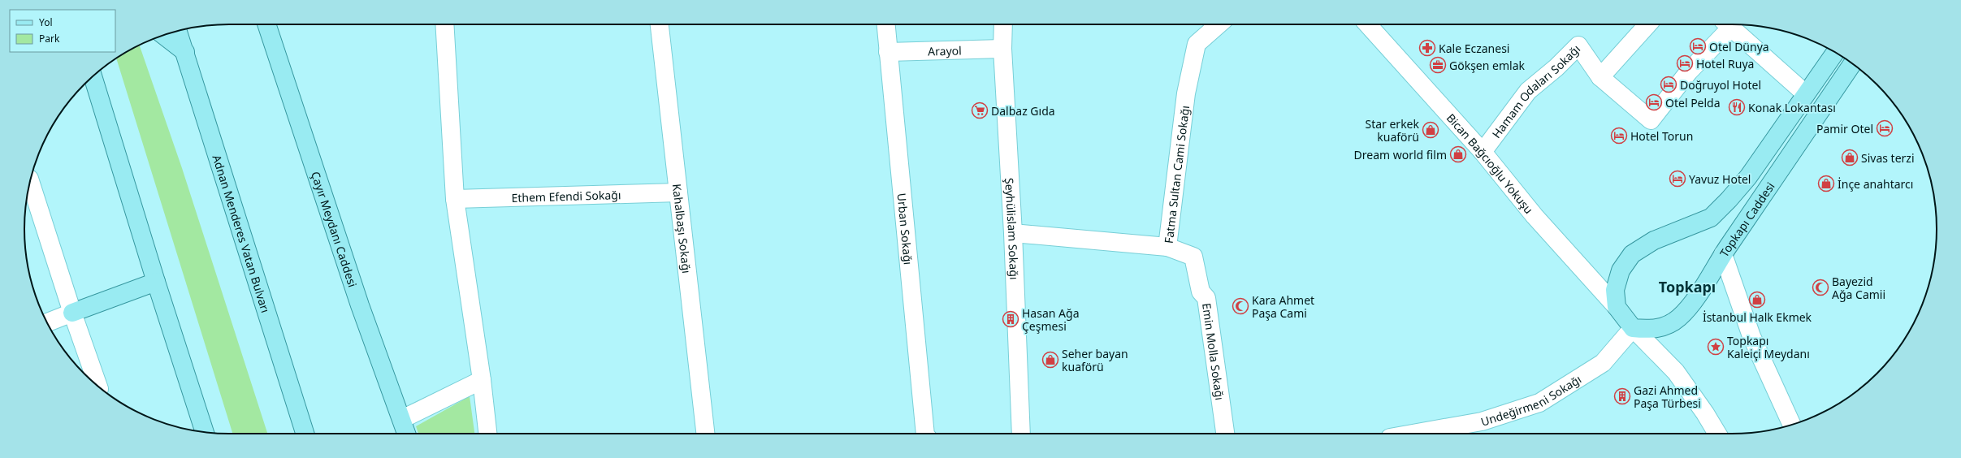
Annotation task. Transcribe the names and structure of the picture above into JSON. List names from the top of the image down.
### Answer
{
  "streets": {
    "main road": ["Topkapı Caddesi", "Çayır Meydanı Caddesi", "Adnan Menderes Vatan Bulvarı"],
    "street": [
      "Arayol",
      "Hamam Odaları Sokağı",
      "Bican Bağcıoğlu Yokuşu",
      "Fatma Sultan Cami Sokağı",
      "Ethem Efendi Sokağı",
      "Kahalbaşı Sokağı",
      "Şeyhülislam Sokağı",
      "Urban Sokağı",
      "Emin Molla Sokağı",
      "Undeğirmeni Sokağı"
    ]
  },
  "crossings": [
    ["Arayol", "Şeyhülislam Sokağı"],
    ["Arayol", "Urban Sokağı"],
    ["Hamam Odaları Sokağı", "Bican Bağcıoğlu Yokuşu"],
    ["Bican Bağcıoğlu Yokuşu", "Topkapı Caddesi"],
    ["Fatma Sultan Cami Sokağı", "Şeyhülislam Sokağı"],
    ["Fatma Sultan Cami Sokağı", "Emin Molla Sokağı"],
    ["Ethem Efendi Sokağı", "Kahalbaşı Sokağı"]
  ],
  "districts": ["Topkapı"],
  "places": {
    "hotel": [
      "Otel Dünya",
      "Hotel Ruya",
      "Doğruyol Hotel",
      "Otel Pelda",
      "Pamir Otel",
      "Hotel Torun",
      "Yavuz Hotel"
    ],
    "pharmacy": ["Kale Eczanesi"],
    "office": ["Gökşen emlak"],
    "restaurant": ["Konak Lokantası"],
    "supermarket": ["Dalbaz Gıda"],
    "shop": [
      "Star erkek kuaförü",
      "Dream world film",
      "Sivas terzi",
      "İnçe anahtarcı",
      "İstanbul Halk Ekmek",
      "Seher bayan kuaförü"
    ],
    "mosque": ["Bayezid Ağa Camii", "Kara Ahmet Paşa Cami"],
    "building": ["Hasan Ağa Çeşmesi", "Gazi Ahmed Paşa Türbesi"],
    "place": ["Topkapı Kaleiçi Meydanı"]
  },
  "legend": ["Yol", "Park"]
}
